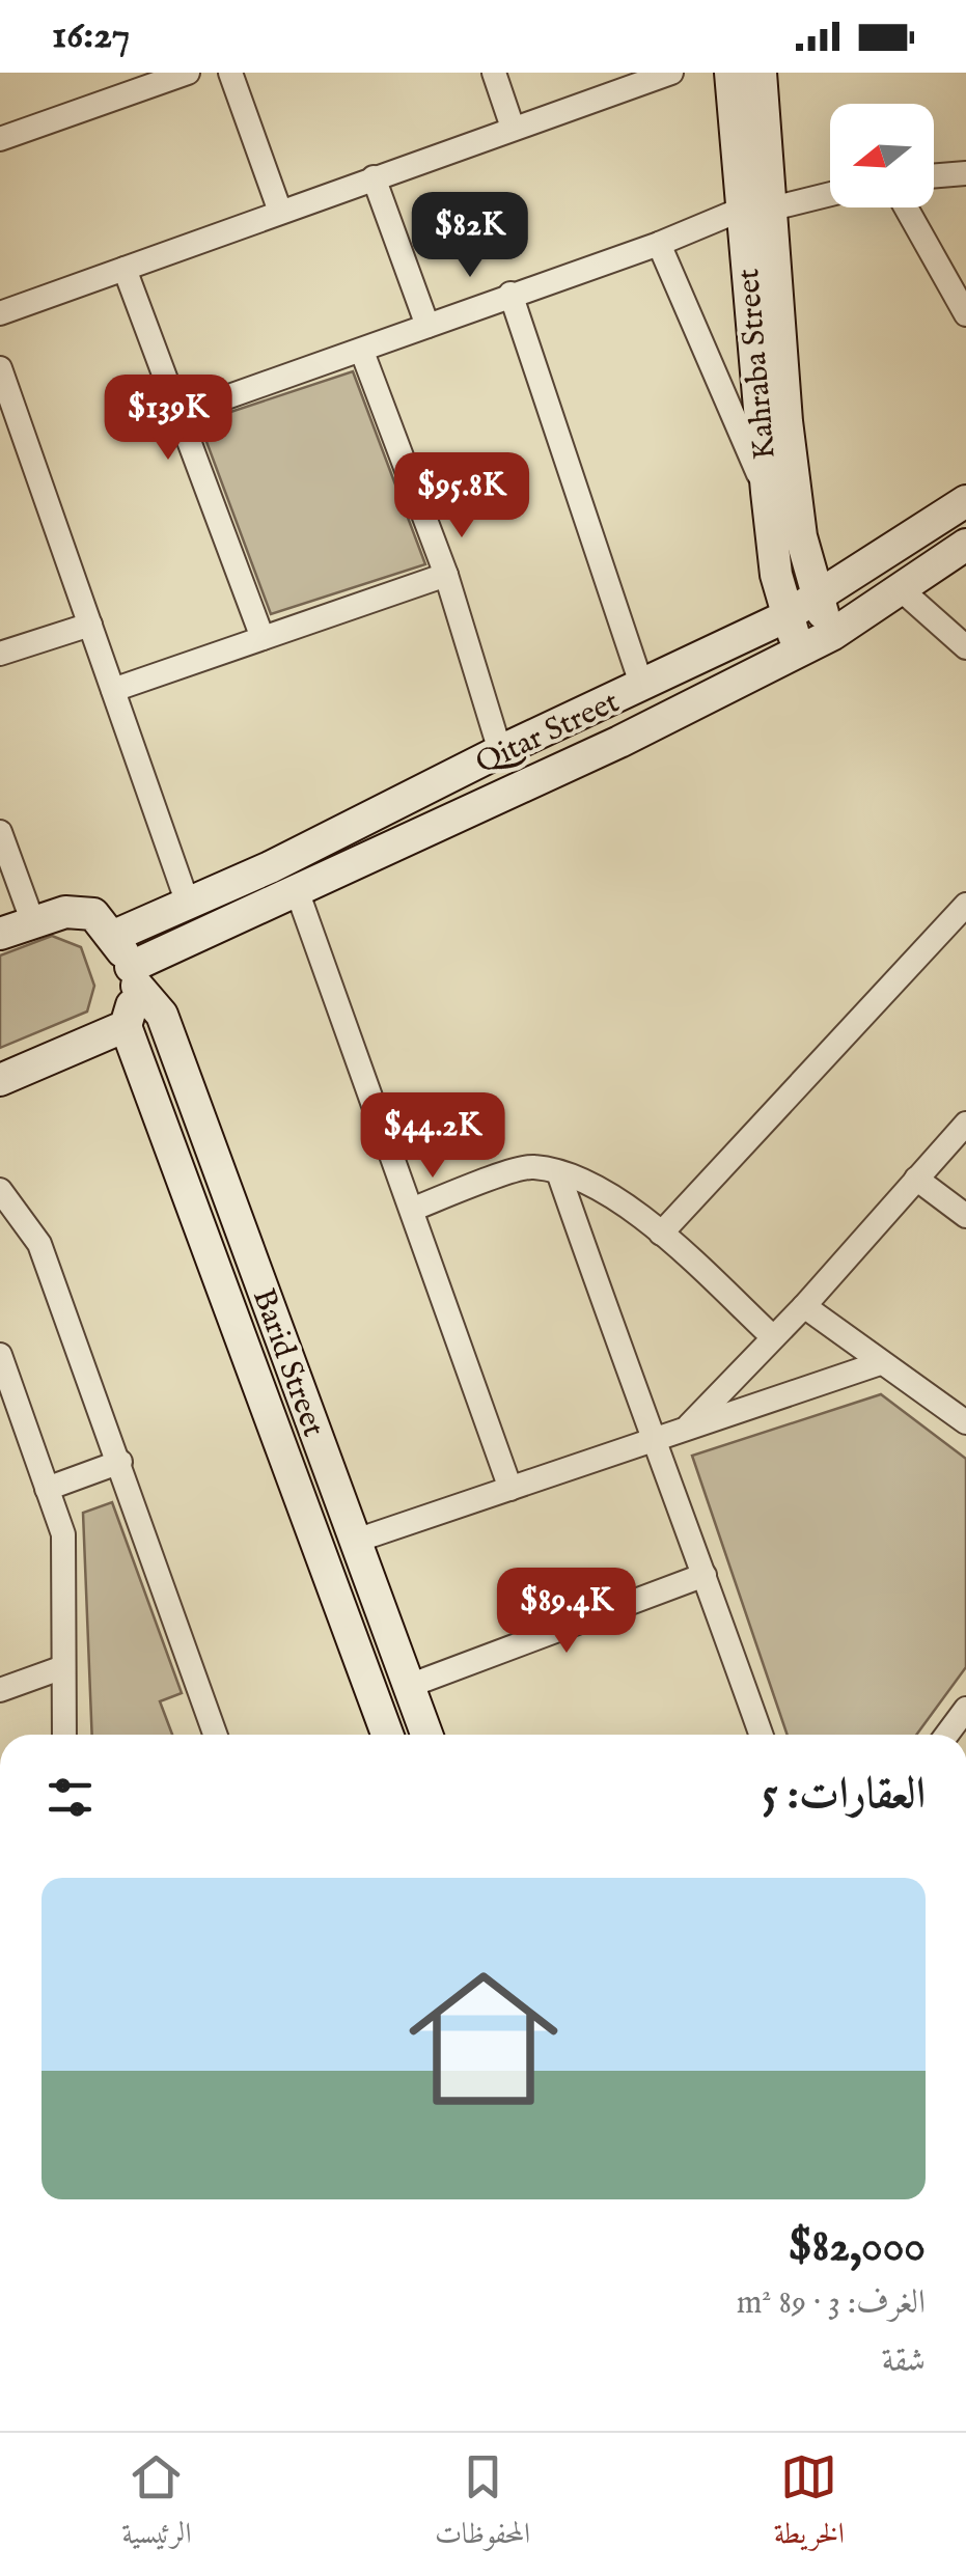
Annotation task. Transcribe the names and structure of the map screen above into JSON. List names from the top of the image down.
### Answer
{
  "streets": {
    "main road": ["Kahraba Street", "Qitar Street", "Barid Street"]
  },
  "crossings": [
    ["Kahraba Street", "Qitar Street"],
    ["Qitar Street", "Barid Street"]
  ],
  "north": "left",
  "page": {
    "status": "16:27",
    "price": [
      "$82K",
      "$139K",
      "$95.8K",
      "$44.2K",
      "$89.4K"
    ],
    "heading": "العقارات: 5",
    "list": [
      {
        "name": "$82,000",
        "note": "الغرف: 3 · 89 m² · شقة"
      }
    ],
    "tabs": ["الخريطة", "المحفوظات", "الرئيسية"]
  }
}
